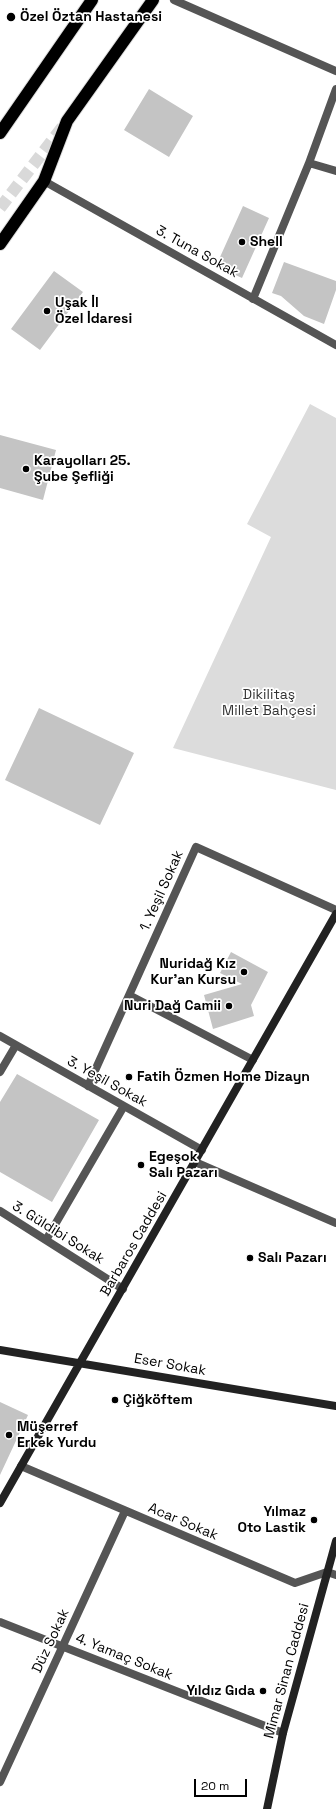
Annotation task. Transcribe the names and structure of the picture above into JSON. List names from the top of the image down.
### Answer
{
  "streets": {
    "street": [
      "3. Tuna Sokak",
      "1. Yeşil Sokak",
      "3. Yeşil Sokak",
      "3. Güldibi Sokak",
      "Barbaros Caddesi",
      "Eser Sokak",
      "Acar Sokak",
      "Düz Sokak",
      "4. Yamaç Sokak",
      "Mimar Sinan Caddesi"
    ]
  },
  "crossings": [
    ["1. Yeşil Sokak", "3. Yeşil Sokak"],
    ["3. Yeşil Sokak", "Barbaros Caddesi"],
    ["3. Güldibi Sokak", "Barbaros Caddesi"],
    ["Barbaros Caddesi", "Eser Sokak"],
    ["Barbaros Caddesi", "Acar Sokak"],
    ["Acar Sokak", "Düz Sokak"],
    ["Acar Sokak", "Mimar Sinan Caddesi"],
    ["Düz Sokak", "4. Yamaç Sokak"],
    ["4. Yamaç Sokak", "Mimar Sinan Caddesi"]
  ],
  "parks": ["Dikilitaş Millet Bahçesi"],
  "places": [
    "Özel Öztan Hastanesi",
    "Shell",
    "Uşak İl Özel İdaresi",
    "Karayolları 25. Şube Şefliği",
    "Nuridağ Kız Kur'an Kursu",
    "Nuri Dağ Camii",
    "Fatih Özmen Home Dizayn",
    "Egeşok Salı Pazarı",
    "Salı Pazarı",
    "Çiğköftem",
    "Müşerref Erkek Yurdu",
    "Yılmaz Oto Lastik",
    "Yıldız Gıda"
  ],
  "scale_bar": "20 m"
}
